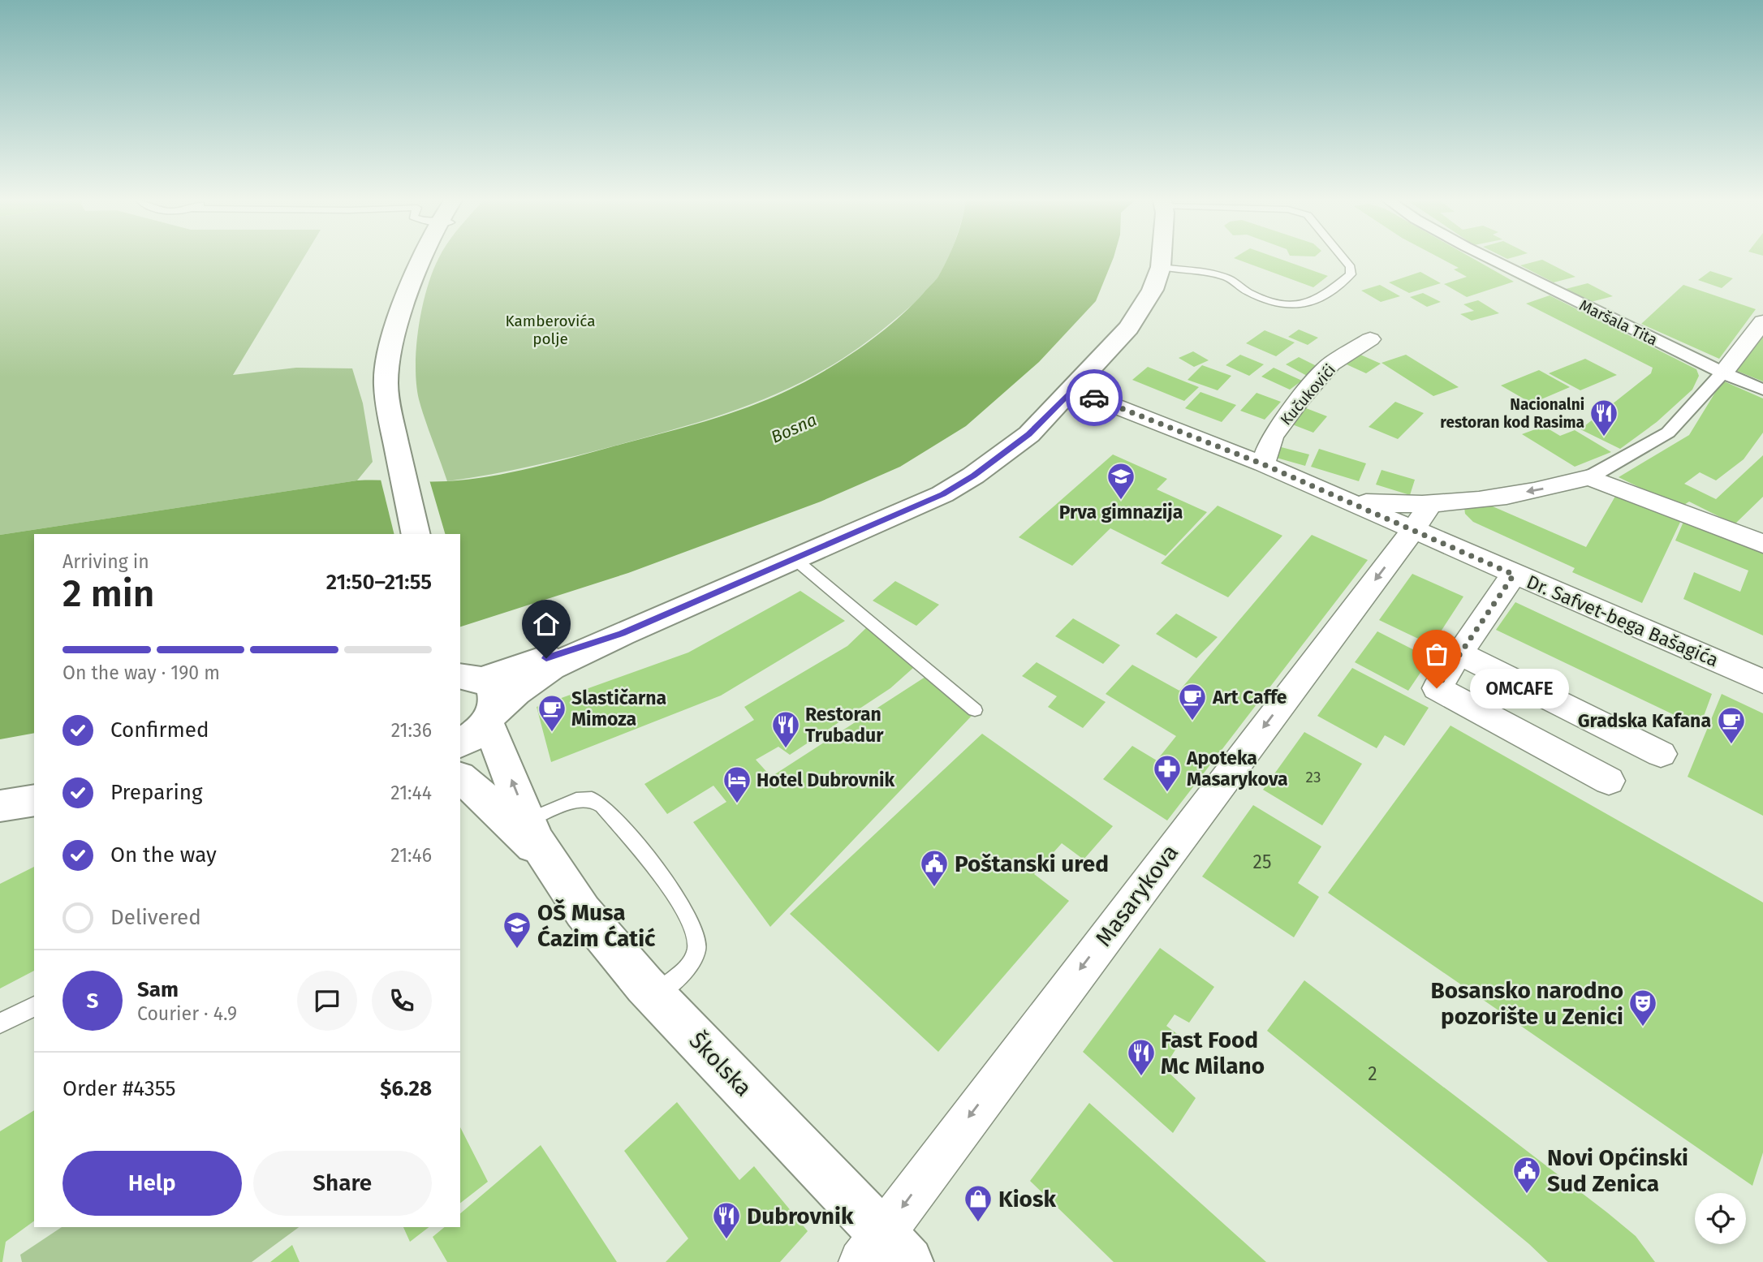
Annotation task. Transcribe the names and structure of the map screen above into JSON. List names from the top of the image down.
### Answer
{
  "streets": {
    "street": [
      "Maršala Tita",
      "Kučukovići",
      "Dr. Safvet-bega Bašagića",
      "Masarykova",
      "Školska"
    ]
  },
  "crossings": [
    ["Kučukovići", "Dr. Safvet-bega Bašagića"],
    ["Dr. Safvet-bega Bašagića", "Masarykova"],
    ["Masarykova", "Školska"]
  ],
  "one_way": ["Masarykova"],
  "water": ["Bosna"],
  "parks": ["Kamberovića polje"],
  "places": {
    "restaurant": [
      "Nacionalni restoran kod Rasima",
      "Restoran Trubadur",
      "Fast Food Mc Milano",
      "Dubrovnik"
    ],
    "school or university": ["Prva gimnazija", "OŠ Musa Ćazim Ćatić"],
    "other": ["OMCAFE"],
    "cafe": ["Art Caffe", "Slastičarna Mimoza", "Gradska Kafana"],
    "pharmacy": ["Apoteka Masarykova"],
    "hotel": ["Hotel Dubrovnik"],
    "public building": ["Poštanski ured", "Novi Općinski Sud Zenica"],
    "theatre": ["Bosansko narodno pozorište u Zenici"],
    "shop": ["Kiosk"]
  },
  "house_numbers": ["23", "25", "2"],
  "page": {
    "heading": ["2 min", "Arriving in", "21:50–21:55"],
    "panel": [
      "Sam",
      "Courier · 4.9",
      "Order #4355",
      "$6.28"
    ],
    "bar": "On the way · 190 m",
    "bubble": "OMCAFE",
    "list": [
      ["Confirmed", "21:36"],
      ["Preparing", "21:44"],
      ["On the way", "21:46"],
      "Delivered"
    ],
    "round": "S",
    "buttons": ["Help", "Share"]
  }
}
